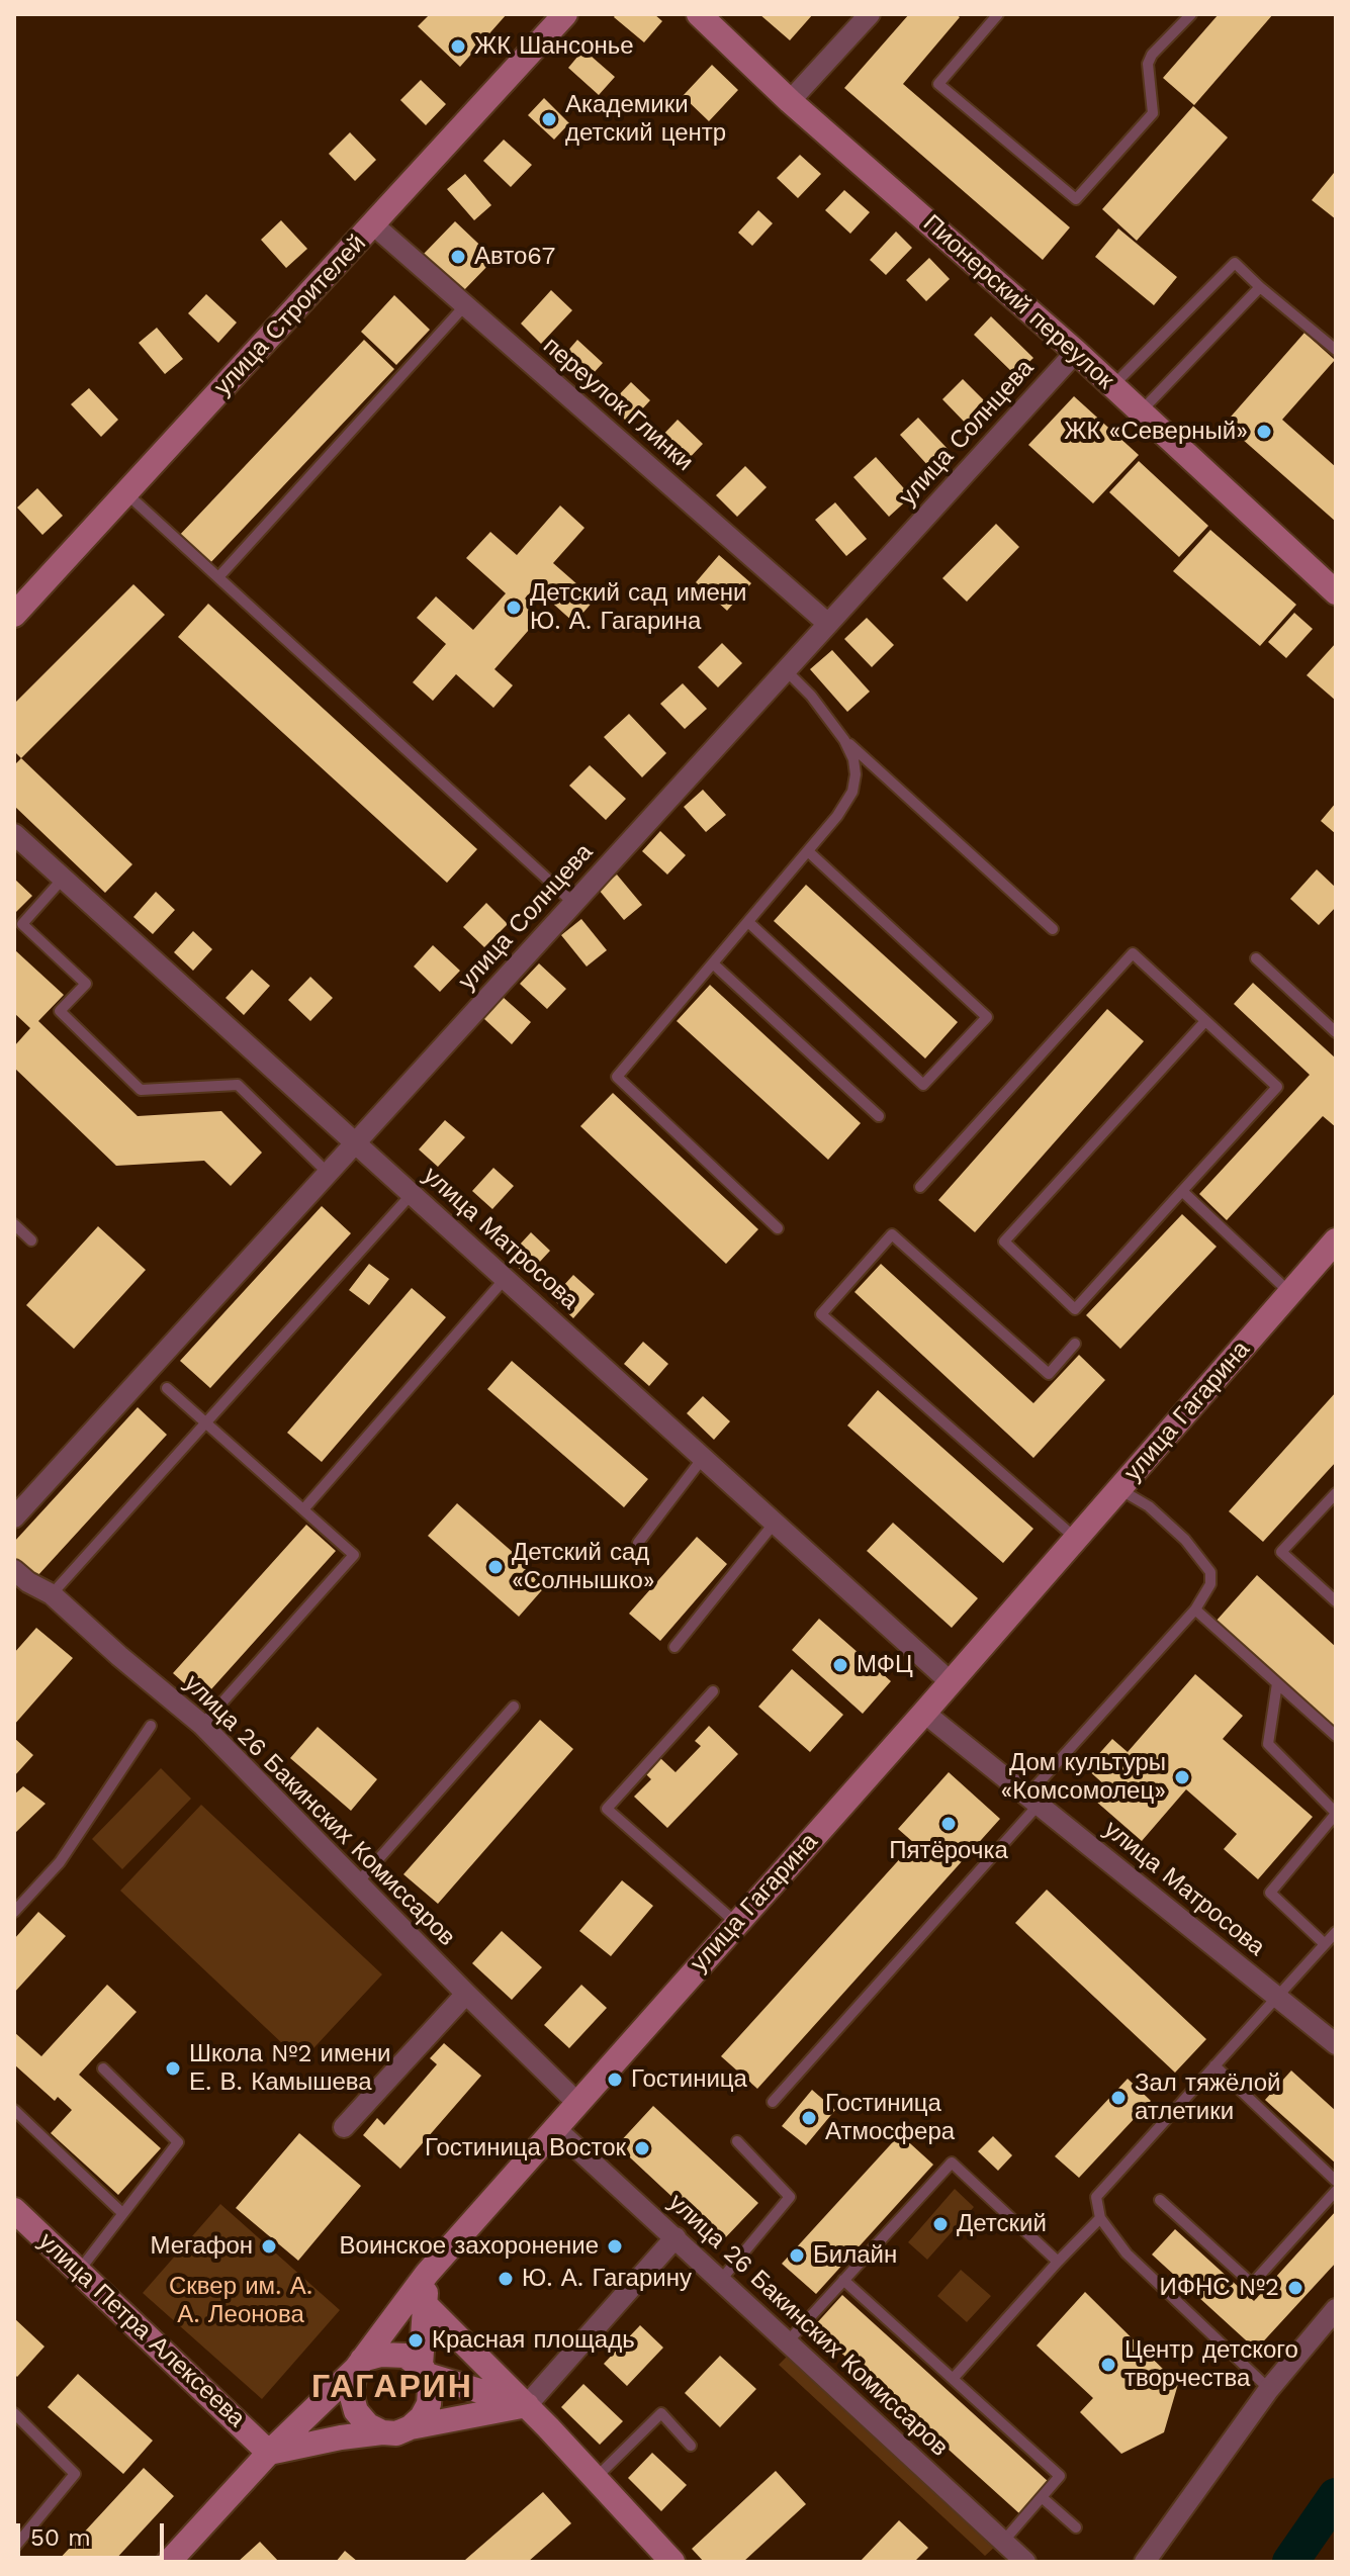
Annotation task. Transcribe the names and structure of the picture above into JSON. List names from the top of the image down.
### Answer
{
  "streets": {
    "main road": [
      "Пионерский переулок",
      "улица Строителей",
      "улица Гагарина",
      "улица Петра Алексеева"
    ],
    "street": [
      "переулок Глинки",
      "улица Солнцева",
      "улица Матросова",
      "улица 26 Бакинских Комиссаров"
    ]
  },
  "crossings": [
    ["Пионерский переулок", "улица Солнцева"],
    ["улица Строителей", "переулок Глинки"],
    ["переулок Глинки", "улица Солнцева"],
    ["улица Солнцева", "улица Матросова"],
    ["улица Матросова", "улица Гагарина"],
    ["улица Гагарина", "улица 26 Бакинских Комиссаров"],
    ["улица Гагарина", "улица Петра Алексеева"]
  ],
  "districts": ["ГАГАРИН"],
  "parks": ["Сквер им. А. А. Леонова"],
  "places": [
    "ЖК Шансонье",
    "Академики детский центр",
    "Авто67",
    "ЖК «Северный»",
    "Детский сад имени Ю. А. Гагарина",
    "Детский сад «Солнышко»",
    "МФЦ",
    "Дом культуры «Комсомолец»",
    "Пятёрочка",
    "Школа №2 имени Е. В. Камышева",
    "Гостиница",
    "Зал тяжёлой атлетики",
    "Гостиница Атмосфера",
    "Гостиница Восток",
    "Детский",
    "Мегафон",
    "Воинское захоронение",
    "Билайн",
    "Ю. А. Гагарину",
    "ИФНС №2",
    "Красная площадь",
    "Центр детского творчества"
  ],
  "scale_bar": "50 m"
}
